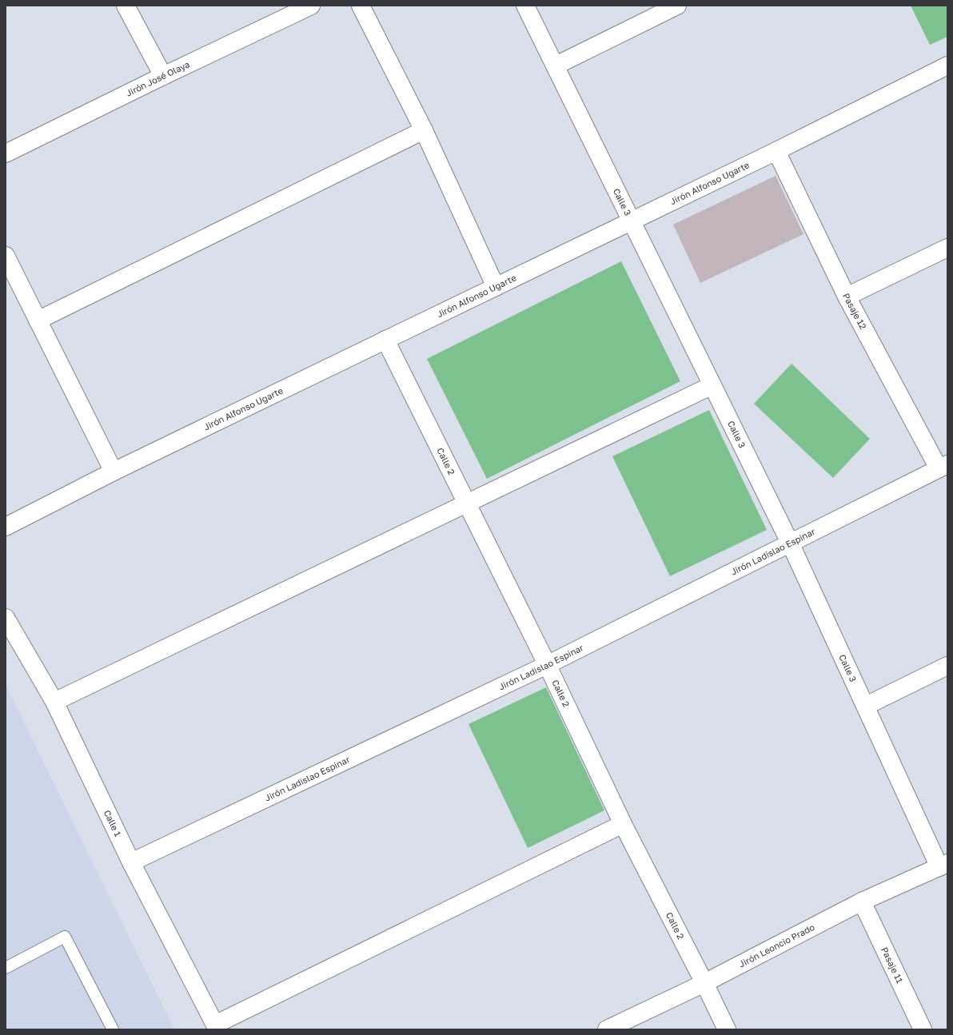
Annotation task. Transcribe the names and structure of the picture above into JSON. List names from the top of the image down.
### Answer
{
  "streets": {
    "street": [
      "Jirón José Olaya",
      "Jirón Alfonso Ugarte",
      "Calle 3",
      "Pasaje 12",
      "Calle 2",
      "Jirón Ladislao Espinar",
      "Calle 1",
      "Jirón Leoncio Prado",
      "Pasaje 11"
    ]
  },
  "crossings": [
    ["Jirón Alfonso Ugarte", "Calle 3"],
    ["Jirón Alfonso Ugarte", "Pasaje 12"],
    ["Jirón Alfonso Ugarte", "Calle 2"],
    ["Calle 3", "Jirón Ladislao Espinar"],
    ["Calle 3", "Jirón Leoncio Prado"],
    ["Pasaje 12", "Jirón Ladislao Espinar"],
    ["Calle 2", "Jirón Ladislao Espinar"],
    ["Calle 2", "Jirón Leoncio Prado"],
    ["Jirón Ladislao Espinar", "Calle 1"],
    ["Jirón Leoncio Prado", "Pasaje 11"]
  ]
}
